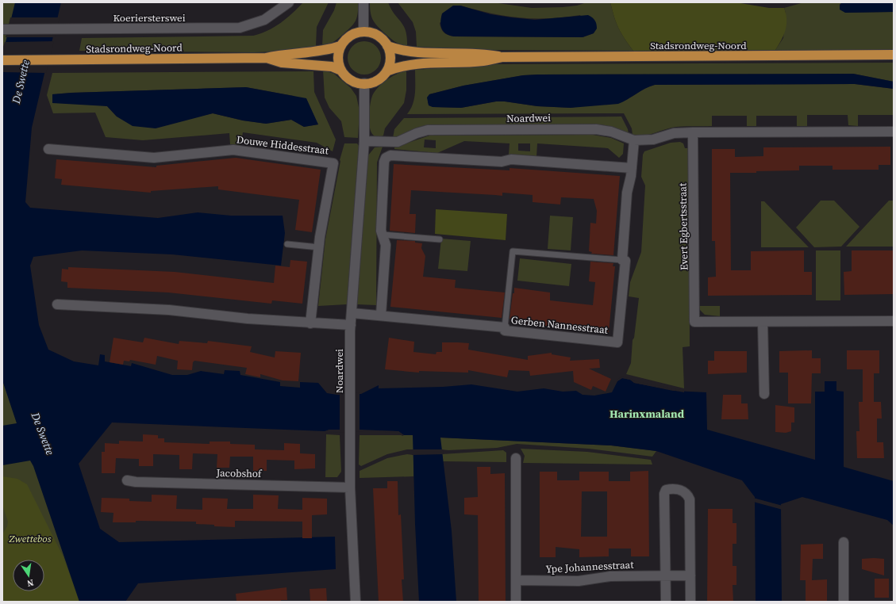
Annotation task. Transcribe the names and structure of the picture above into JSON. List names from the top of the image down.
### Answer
{
  "streets": {
    "main road": ["Stadsrondweg-Noord"],
    "street": [
      "Koeriersterswei",
      "Noardwei",
      "Douwe Hiddesstraat",
      "Evert Egbertsstraat",
      "Gerben Nannesstraat",
      "Jacobshof",
      "Ype Johannesstraat"
    ]
  },
  "crossings": [
    ["Stadsrondweg-Noord", "Noardwei"],
    ["Noardwei", "Evert Egbertsstraat"],
    ["Noardwei", "Gerben Nannesstraat"],
    ["Noardwei", "Jacobshof"]
  ],
  "districts": ["Harinxmaland"],
  "water": ["De Swette"],
  "parks": ["Zwettebos"],
  "north": "bottom"
}
